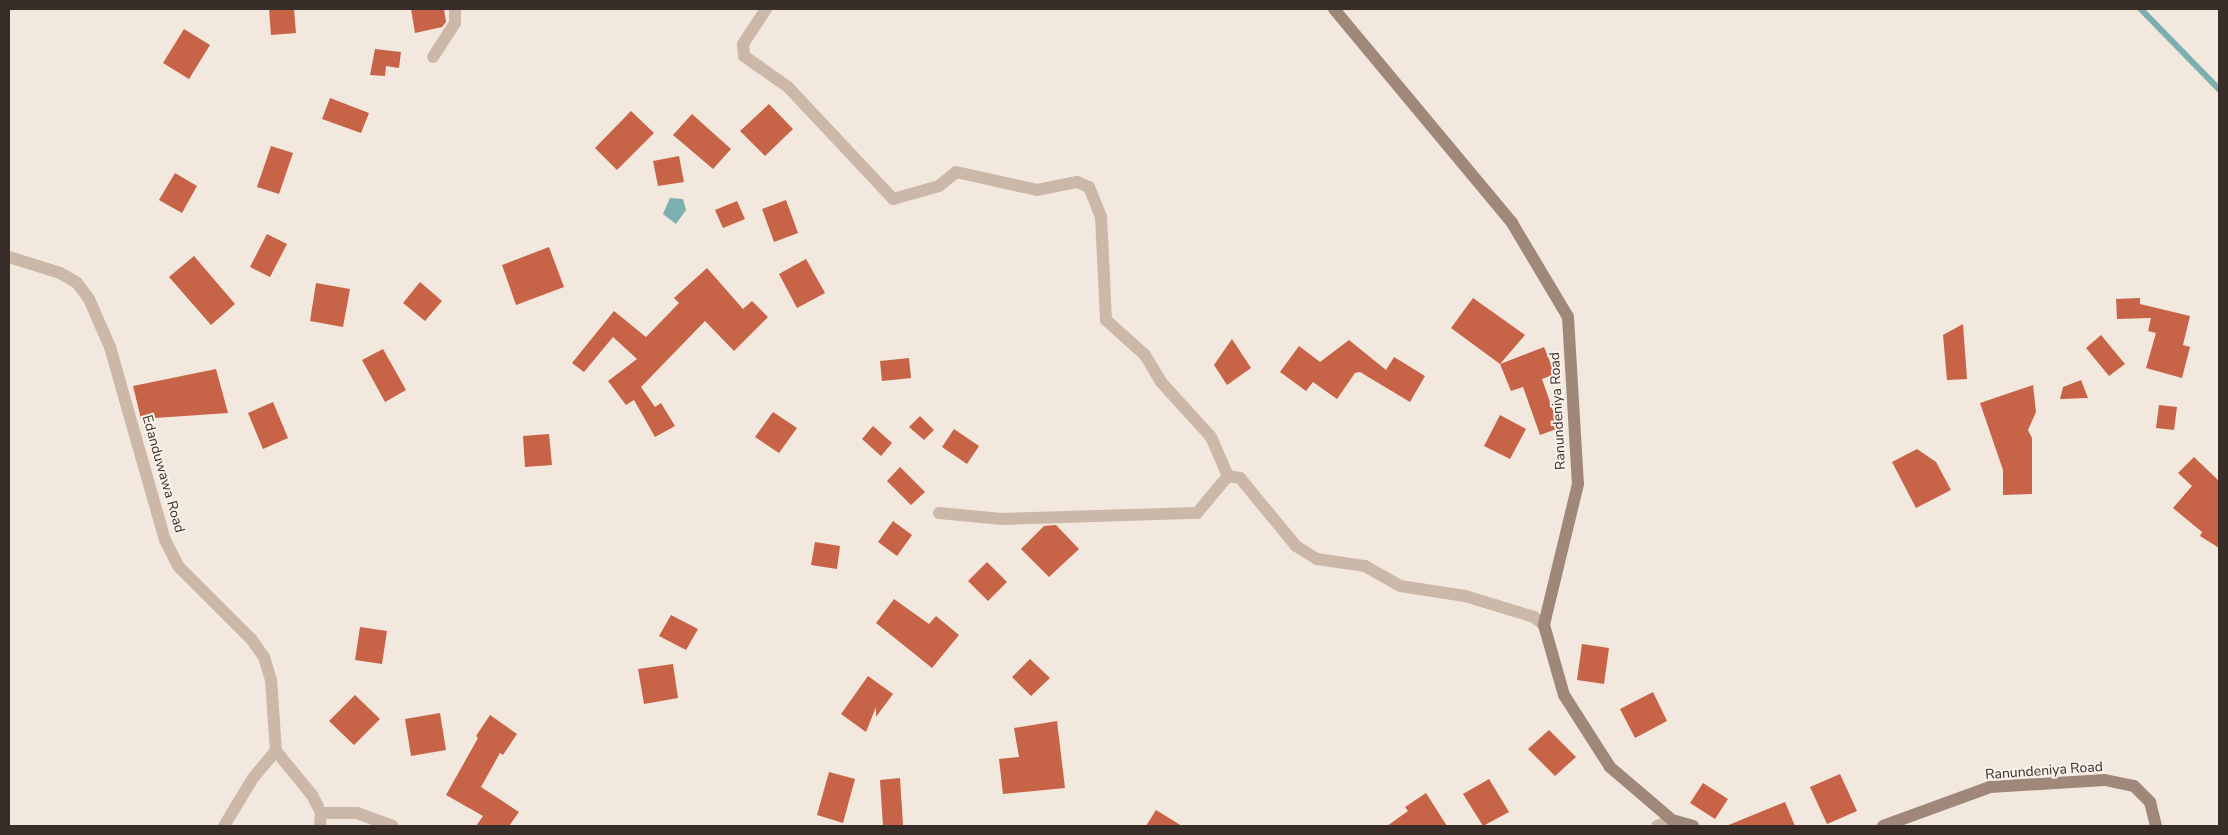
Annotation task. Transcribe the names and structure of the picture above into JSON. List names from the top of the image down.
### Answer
{
  "streets": {
    "main road": ["Ranundeniya Road"],
    "street": ["Edanduwawa Road"]
  }
}
